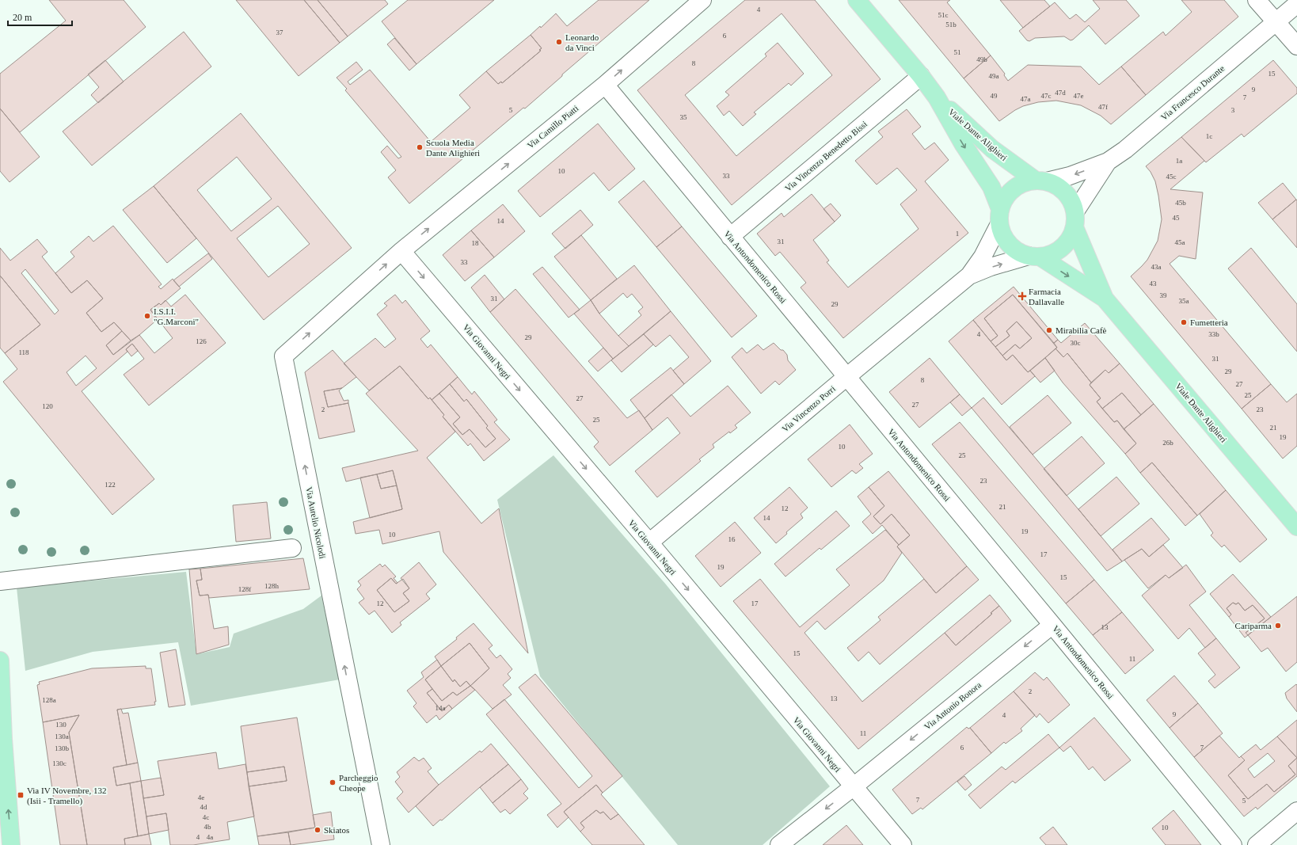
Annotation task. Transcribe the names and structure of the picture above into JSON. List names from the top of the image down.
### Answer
{
  "streets": {
    "main road": ["Viale Dante Alighieri"],
    "street": [
      "Via Francesco Durante",
      "Via Camillo Piatti",
      "Via Vincenzo Benedetto Bissi",
      "Via Antondomenico Rossi",
      "Via Giovanni Negri",
      "Via Vincenzo Porri",
      "Via Aurelio Nicolodi",
      "Via Antonio Bonora"
    ]
  },
  "crossings": [
    ["Via Francesco Durante", "Viale Dante Alighieri"],
    ["Via Francesco Durante", "Via Vincenzo Porri"],
    ["Via Camillo Piatti", "Via Antondomenico Rossi"],
    ["Via Camillo Piatti", "Via Giovanni Negri"],
    ["Via Camillo Piatti", "Via Aurelio Nicolodi"],
    ["Viale Dante Alighieri", "Via Vincenzo Benedetto Bissi"],
    ["Viale Dante Alighieri", "Via Vincenzo Porri"],
    ["Via Vincenzo Benedetto Bissi", "Via Antondomenico Rossi"],
    ["Via Antondomenico Rossi", "Via Vincenzo Porri"],
    ["Via Antondomenico Rossi", "Via Antonio Bonora"],
    ["Via Giovanni Negri", "Via Vincenzo Porri"],
    ["Via Giovanni Negri", "Via Aurelio Nicolodi"],
    ["Via Giovanni Negri", "Via Antonio Bonora"]
  ],
  "one_way": [
    "Via Camillo Piatti",
    "Via Giovanni Negri",
    "Via Aurelio Nicolodi",
    "Via Antonio Bonora"
  ],
  "places": {
    "other": [
      "Leonardo da Vinci",
      "Scuola Media Dante Alighieri",
      "I.S.I.I. \"G.Marconi\"",
      "Fumetteria",
      "Mirabilia Cafè",
      "Cariparma",
      "Parcheggio Cheope",
      "Skiatos"
    ],
    "health": ["Farmacia Dallavalle"],
    "transit": ["Via IV Novembre, 132 (Isii - Tramello)"]
  },
  "house_numbers": [
    "4",
    "51c",
    "51b",
    "37",
    "6",
    "51",
    "49b",
    "8",
    "15",
    "49a",
    "9",
    "47d",
    "49",
    "47c",
    "47e",
    "7",
    "47a",
    "47f",
    "5",
    "3",
    "35",
    "1c",
    "1a",
    "10",
    "33",
    "45c",
    "45b",
    "45",
    "14",
    "1",
    "31",
    "45a",
    "18",
    "33",
    "43a",
    "43",
    "39",
    "31",
    "35a",
    "29",
    "4",
    "33b",
    "29",
    "126",
    "30c",
    "118",
    "31",
    "29",
    "8",
    "27",
    "25",
    "27",
    "27",
    "120",
    "2",
    "23",
    "25",
    "21",
    "19",
    "26b",
    "10",
    "25",
    "23",
    "122",
    "21",
    "12",
    "14",
    "19",
    "10",
    "16",
    "17",
    "19",
    "15",
    "128h",
    "128f",
    "12",
    "17",
    "13",
    "15",
    "11",
    "2",
    "13",
    "128a",
    "14a",
    "9",
    "4",
    "130",
    "11",
    "130a",
    "6",
    "7",
    "130b",
    "130c",
    "4e",
    "7",
    "5",
    "4d",
    "4c",
    "4b",
    "10",
    "4",
    "4a"
  ],
  "scale_bar": "20 m"
}
